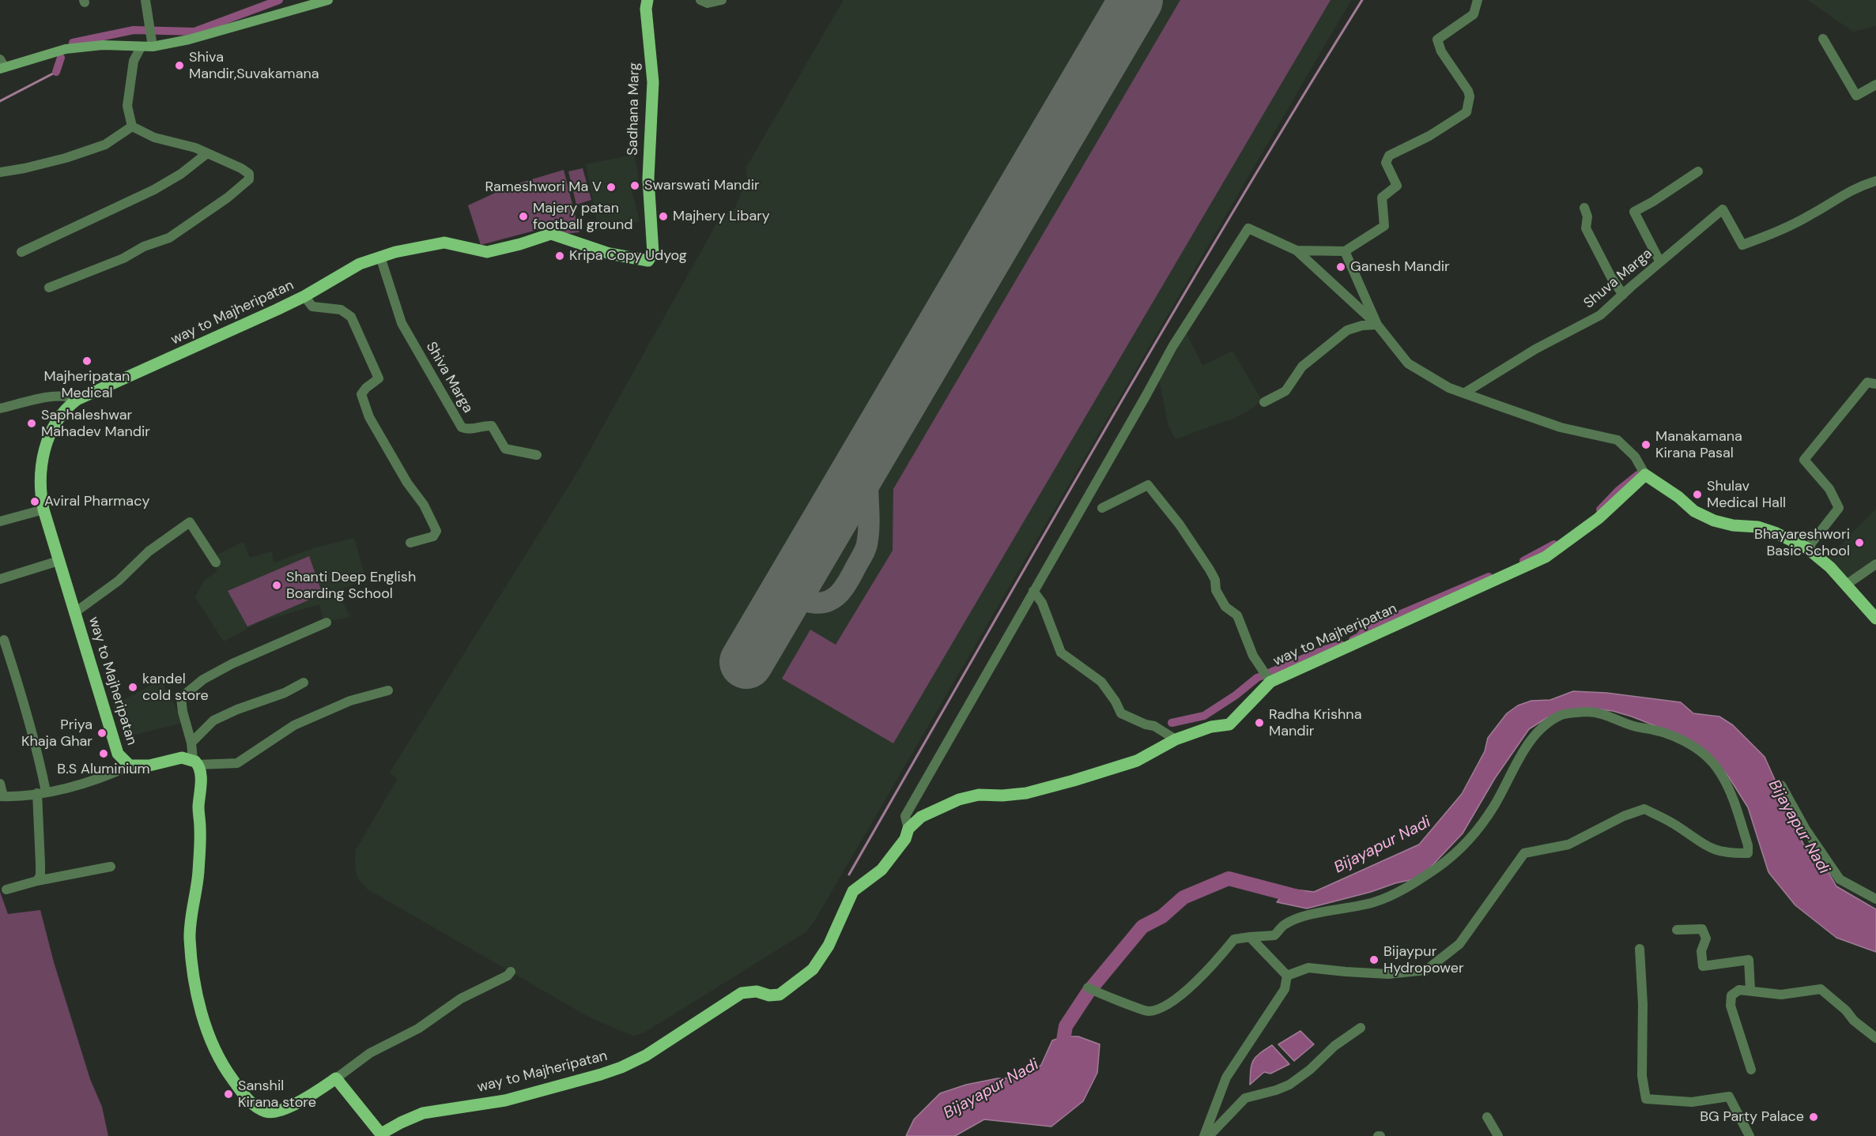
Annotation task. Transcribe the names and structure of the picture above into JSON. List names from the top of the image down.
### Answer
{
  "streets": {
    "main road": ["Sadhana Marg", "way to Majheripatan"],
    "street": ["Shuva Marga", "Shiva Marga"]
  },
  "crossings": [
    ["Sadhana Marg", "way to Majheripatan"],
    ["way to Majheripatan", "Shiva Marga"]
  ],
  "water": ["Bijayapur Nadi"],
  "places": [
    "Shiva Mandir,Suvakamana",
    "Swarswati Mandir",
    "Rameshwori Ma V",
    "Majery patan football ground",
    "Majhery Libary",
    "Kripa Copy Udyog",
    "Ganesh Mandir",
    "Majheripatan Medical",
    "Saphaleshwar Mahadev Mandir",
    "Manakamana Kirana Pasal",
    "Shulav Medical Hall",
    "Aviral Pharmacy",
    "Bhayareshwori Basic School",
    "Shanti Deep English Boarding School",
    "kandel cold store",
    "Radha Krishna Mandir",
    "Priya Khaja Ghar",
    "B.S Aluminium",
    "Bijaypur Hydropower",
    "Sanshil Kirana store",
    "BG Party Palace"
  ]
}
